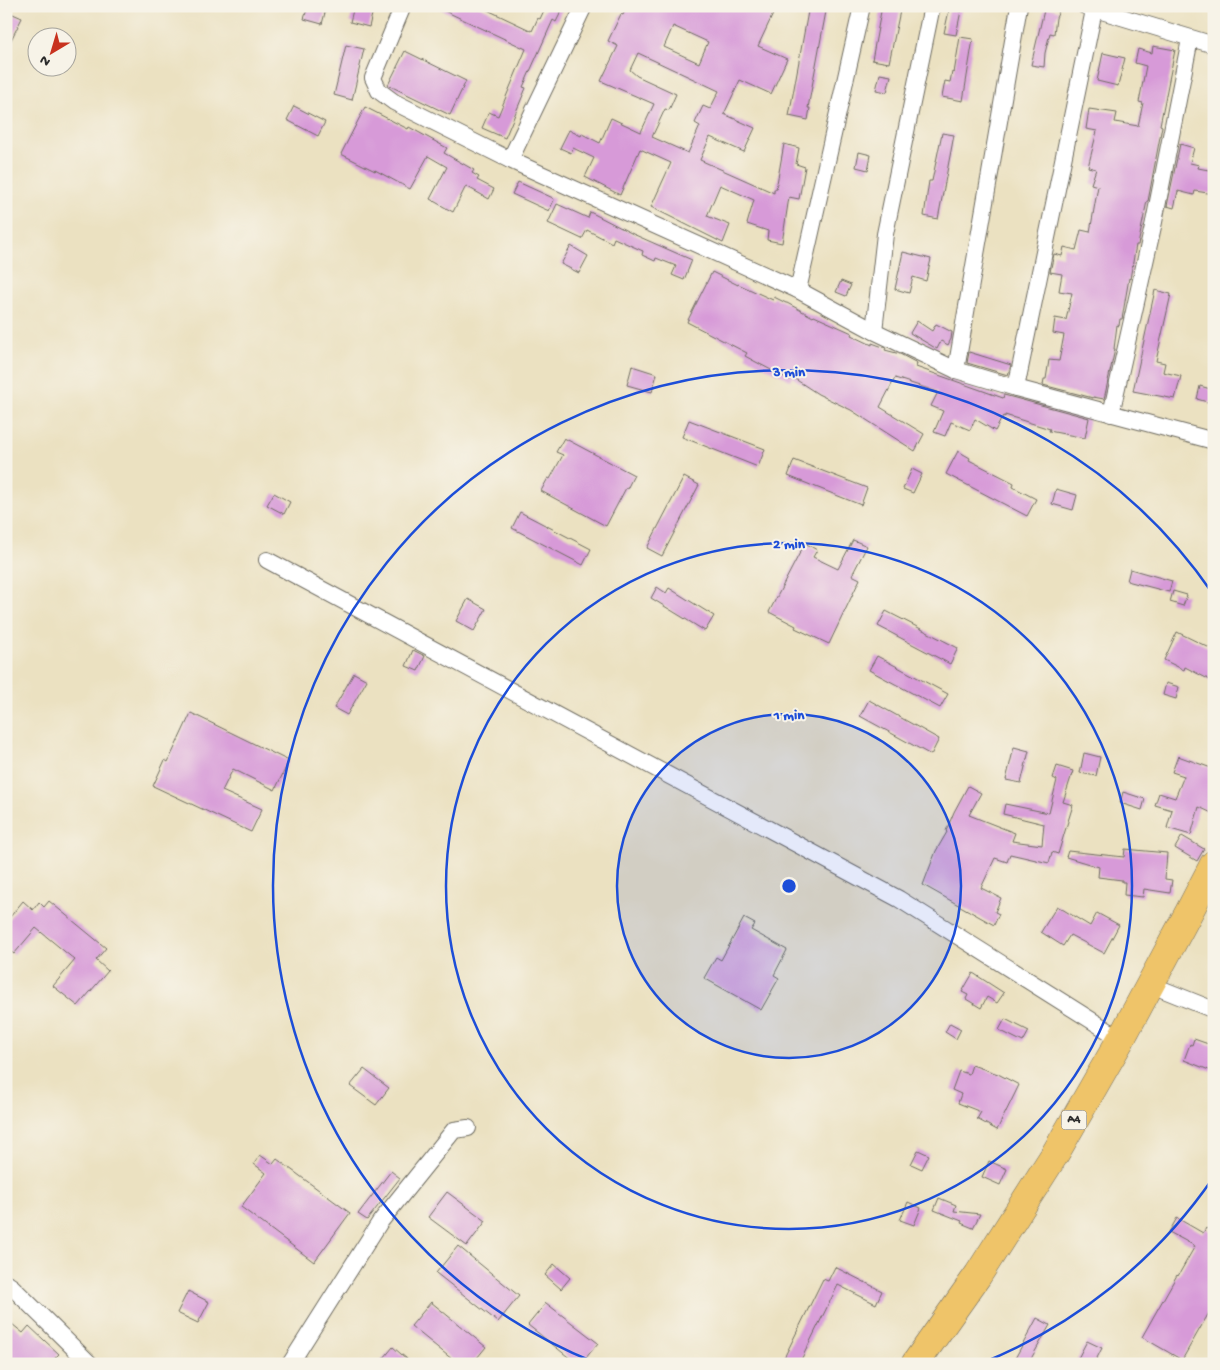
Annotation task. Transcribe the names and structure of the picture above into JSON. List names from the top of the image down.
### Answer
{
  "streets": {
    "highway": ["A4"]
  },
  "north": "bottom left",
  "rings": ["3 min", "2 min", "1 min"]
}
